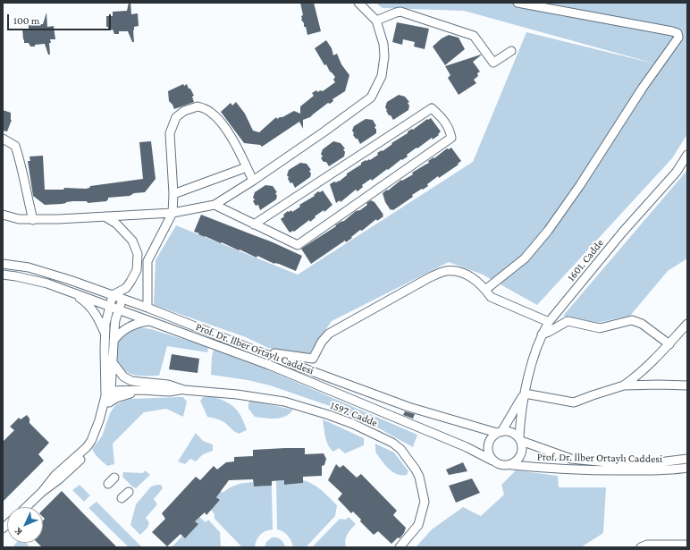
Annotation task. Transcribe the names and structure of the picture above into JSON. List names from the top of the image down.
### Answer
{
  "streets": {
    "street": ["1601. Cadde", "Prof. Dr. İlber Ortaylı Caddesi", "1597. Cadde"]
  },
  "crossings": [
    ["1601. Cadde", "Prof. Dr. İlber Ortaylı Caddesi"]
  ],
  "scale_bar": "100 m",
  "north": "bottom left"
}
